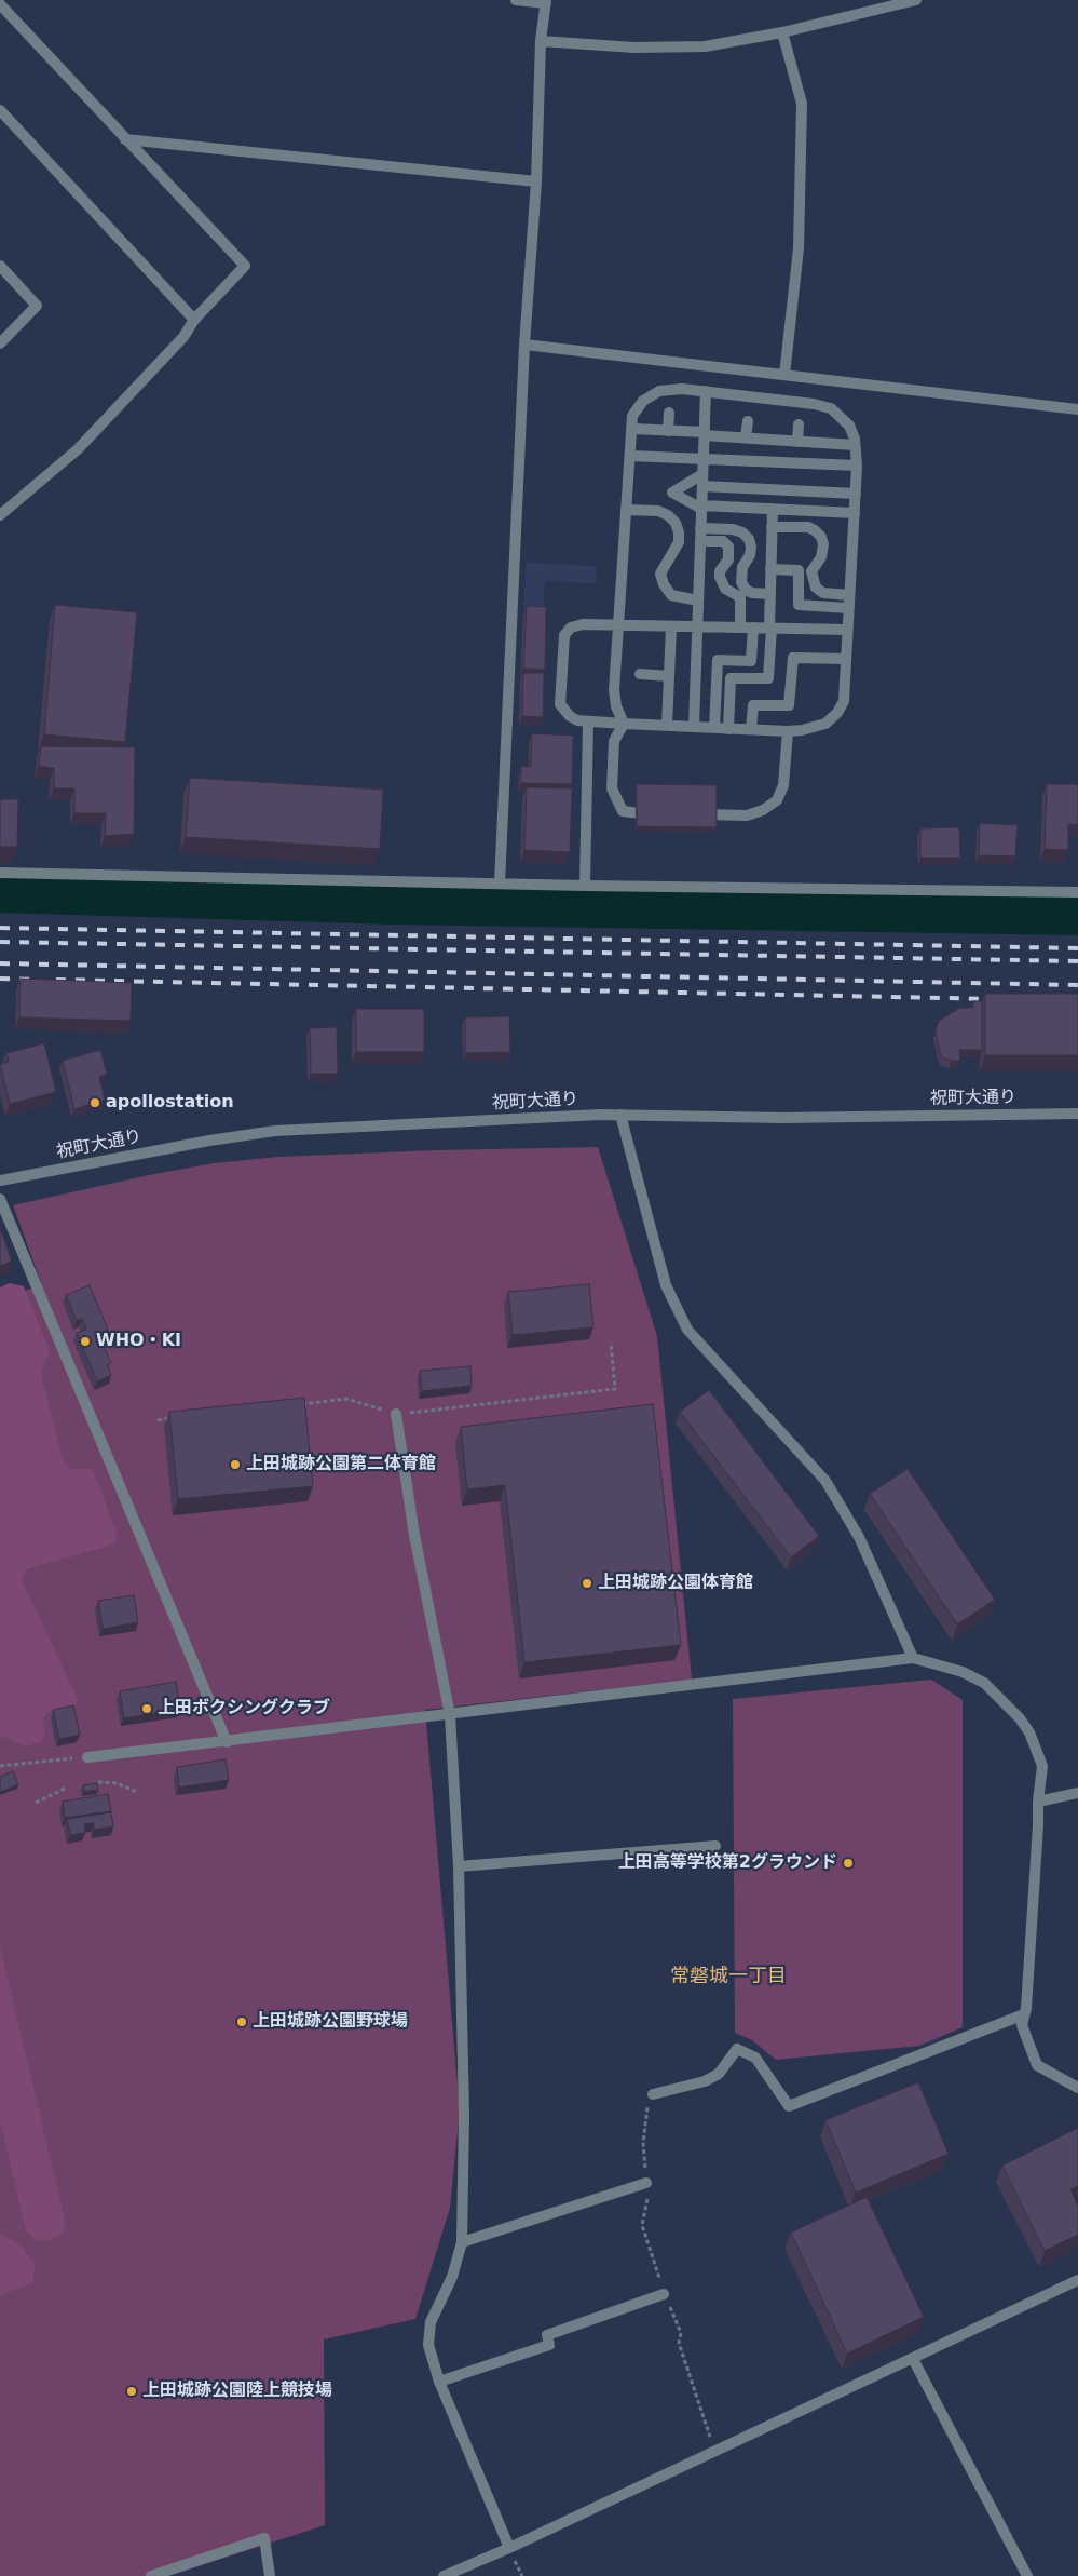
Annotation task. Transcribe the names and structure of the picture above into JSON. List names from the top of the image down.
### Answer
{
  "streets": {
    "street": ["祝町大通り"]
  },
  "districts": ["常磐城一丁目"],
  "places": [
    "apollostation",
    "WHO・KI",
    "上田城跡公園第二体育館",
    "上田城跡公園体育館",
    "上田ボクシングクラブ",
    "上田高等学校第2グラウンド",
    "上田城跡公園野球場",
    "上田城跡公園陸上競技場"
  ]
}
